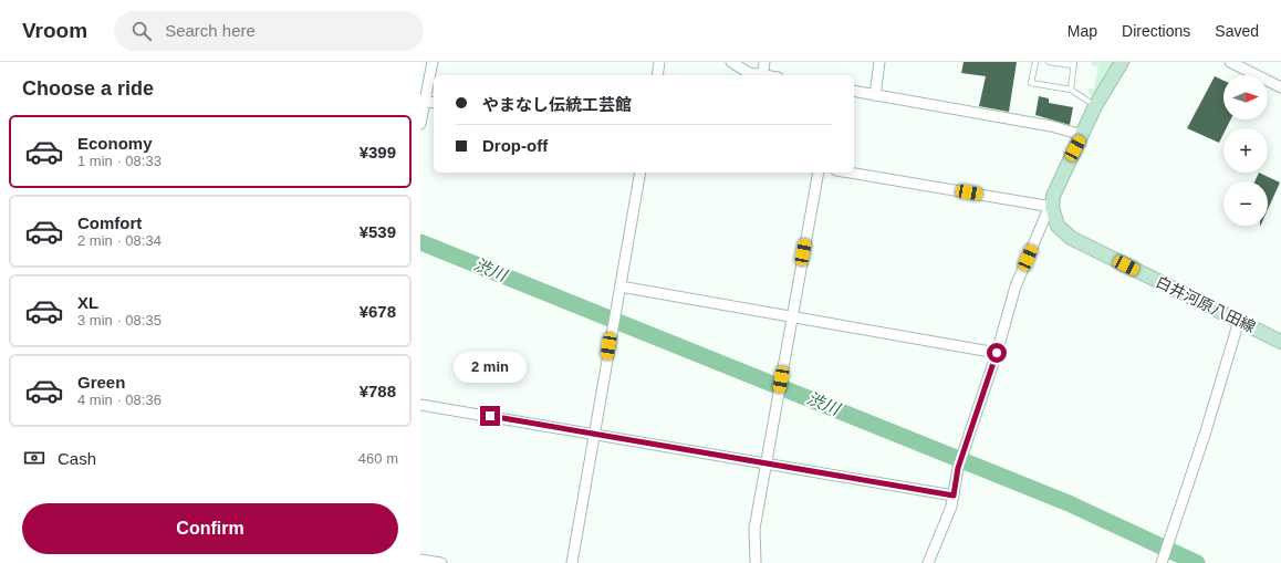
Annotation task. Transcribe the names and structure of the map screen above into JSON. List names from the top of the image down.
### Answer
{
  "streets": {
    "main road": ["白井河原八田線"]
  },
  "water": ["渋川"],
  "north": "right",
  "page": {
    "header": "Vroom",
    "search": "Search here",
    "nav": ["Map", "Directions", "Saved"],
    "heading": "Choose a ride",
    "map_buttons": ["+", "−"],
    "banner": ["やまなし伝統工芸館", "Drop-off"],
    "list": [
      {
        "name": "Economy",
        "note": "1 min · 08:33",
        "value": "¥399"
      },
      {
        "name": "Comfort",
        "note": "2 min · 08:34",
        "value": "¥539"
      },
      {
        "name": "XL",
        "note": "3 min · 08:35",
        "value": "¥678"
      },
      {
        "name": "Green",
        "note": "4 min · 08:36",
        "value": "¥788"
      }
    ],
    "bubble": "2 min",
    "pay": ["Cash", "460 m"],
    "buttons": "Confirm"
  }
}
